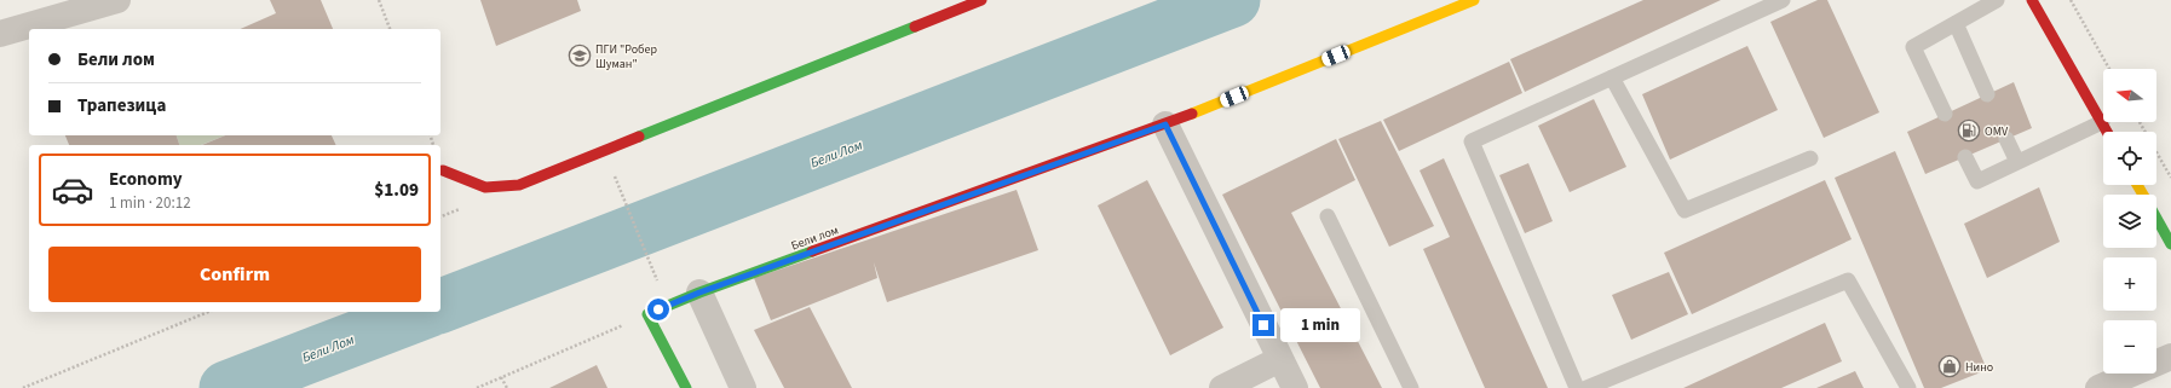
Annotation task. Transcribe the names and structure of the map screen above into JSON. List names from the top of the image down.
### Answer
{
  "streets": {
    "street": ["Бели лом"]
  },
  "water": ["Бели Лом"],
  "places": {
    "school or university": ["ПГИ \"Робер Шуман\""],
    "fuel station": ["OMV"],
    "shop": ["Нино"]
  },
  "north": "left",
  "page": {
    "banner": ["Бели лом", "Трапезица"],
    "map_buttons": ["+", "−"],
    "list": [
      {
        "name": "Economy",
        "note": "1 min · 20:12",
        "value": "$1.09"
      }
    ],
    "buttons": "Confirm",
    "bubble": "1 min"
  }
}
